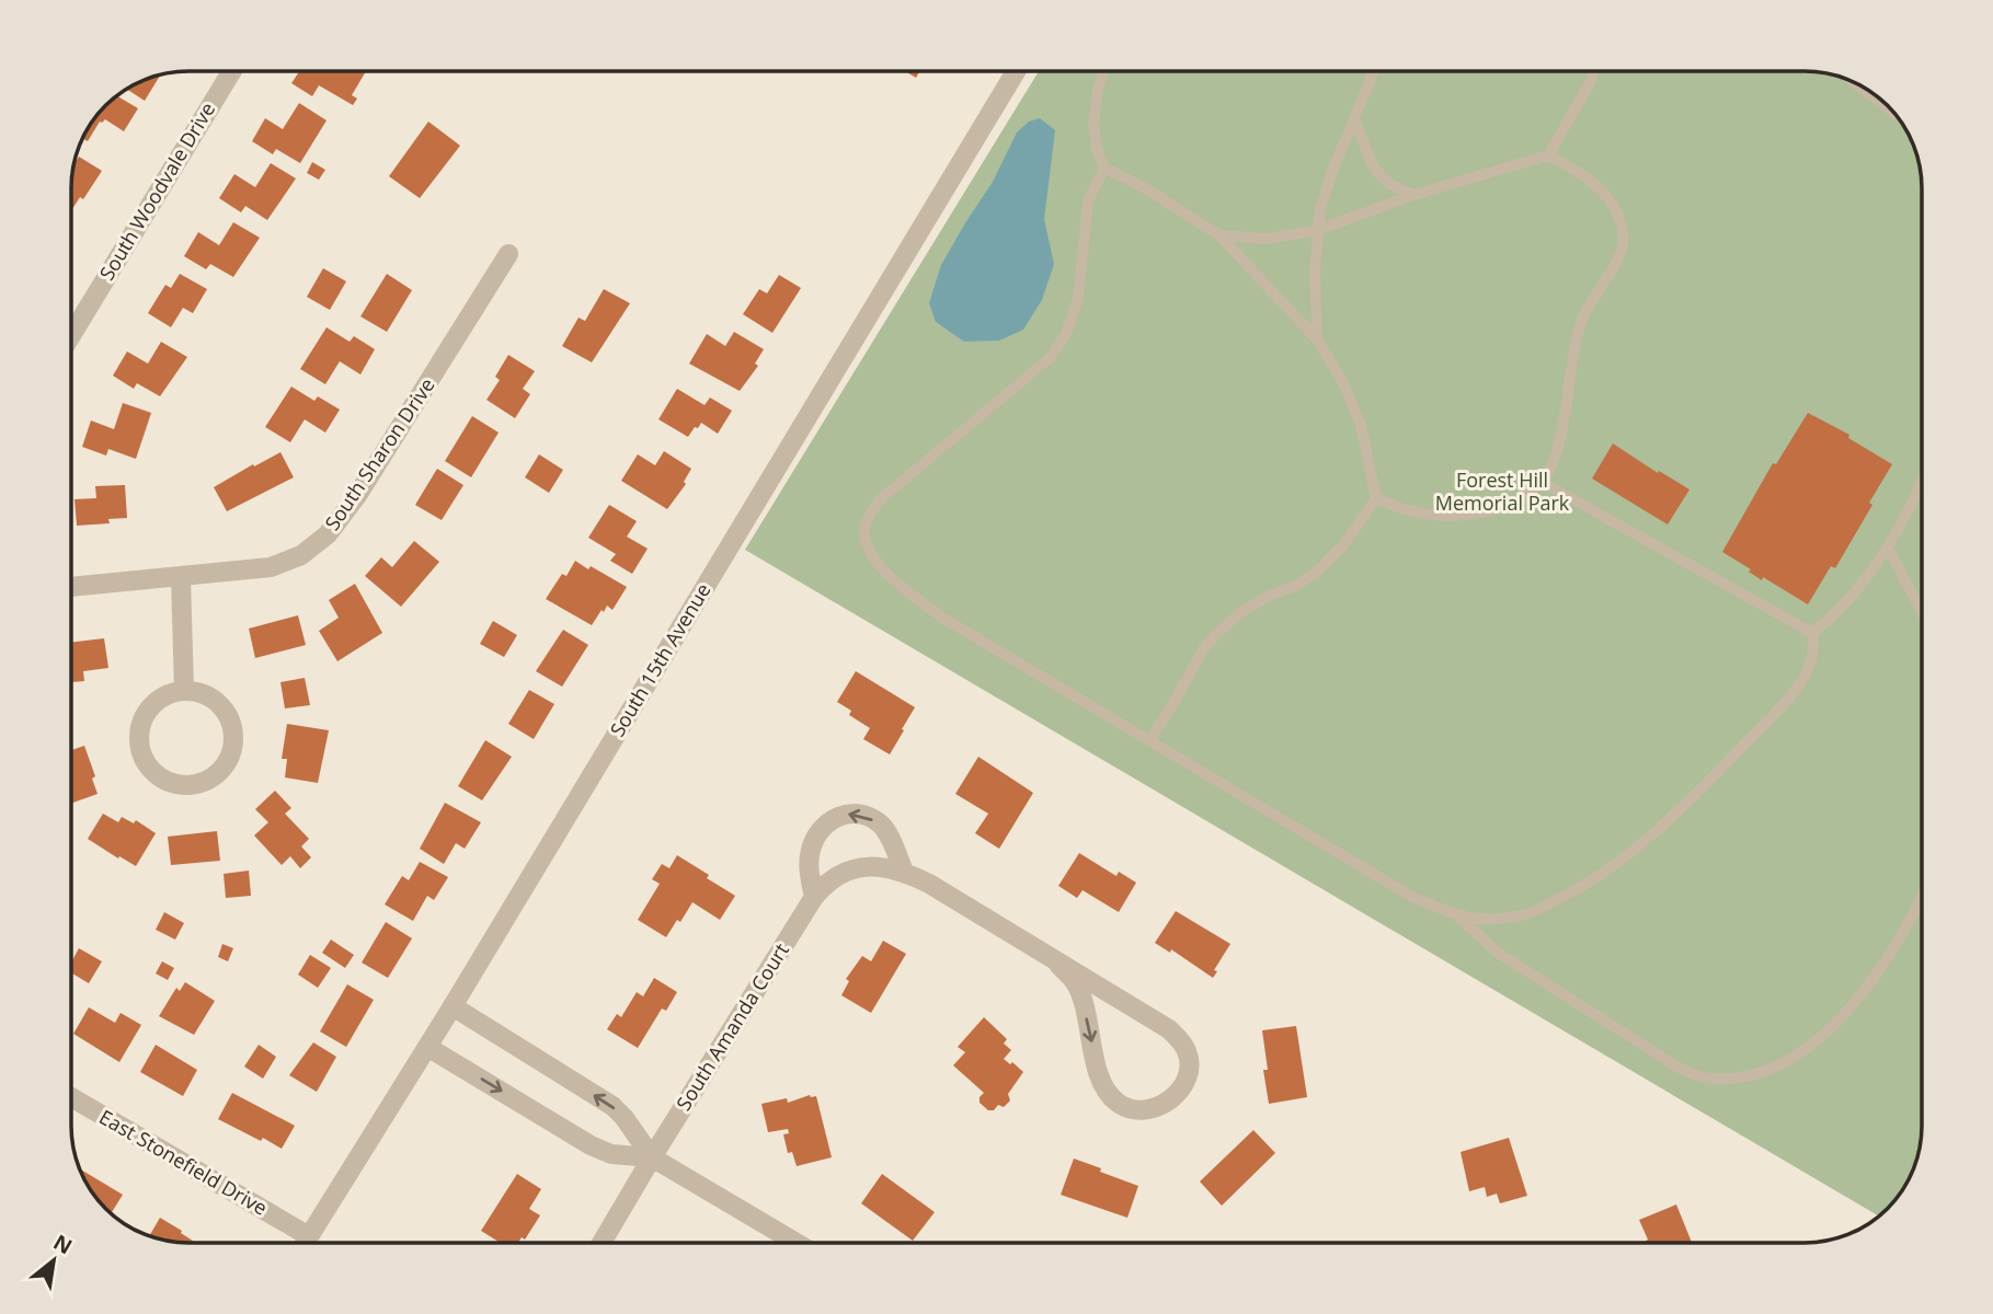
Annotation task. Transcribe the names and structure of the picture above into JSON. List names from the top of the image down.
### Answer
{
  "streets": {
    "street": [
      "South Woodvale Drive",
      "South Sharon Drive",
      "South 15th Avenue",
      "South Amanda Court",
      "East Stonefield Drive"
    ]
  },
  "crossings": [
    ["South 15th Avenue", "East Stonefield Drive"]
  ],
  "parks": ["Forest Hill Memorial Park"],
  "north": "top right"
}
